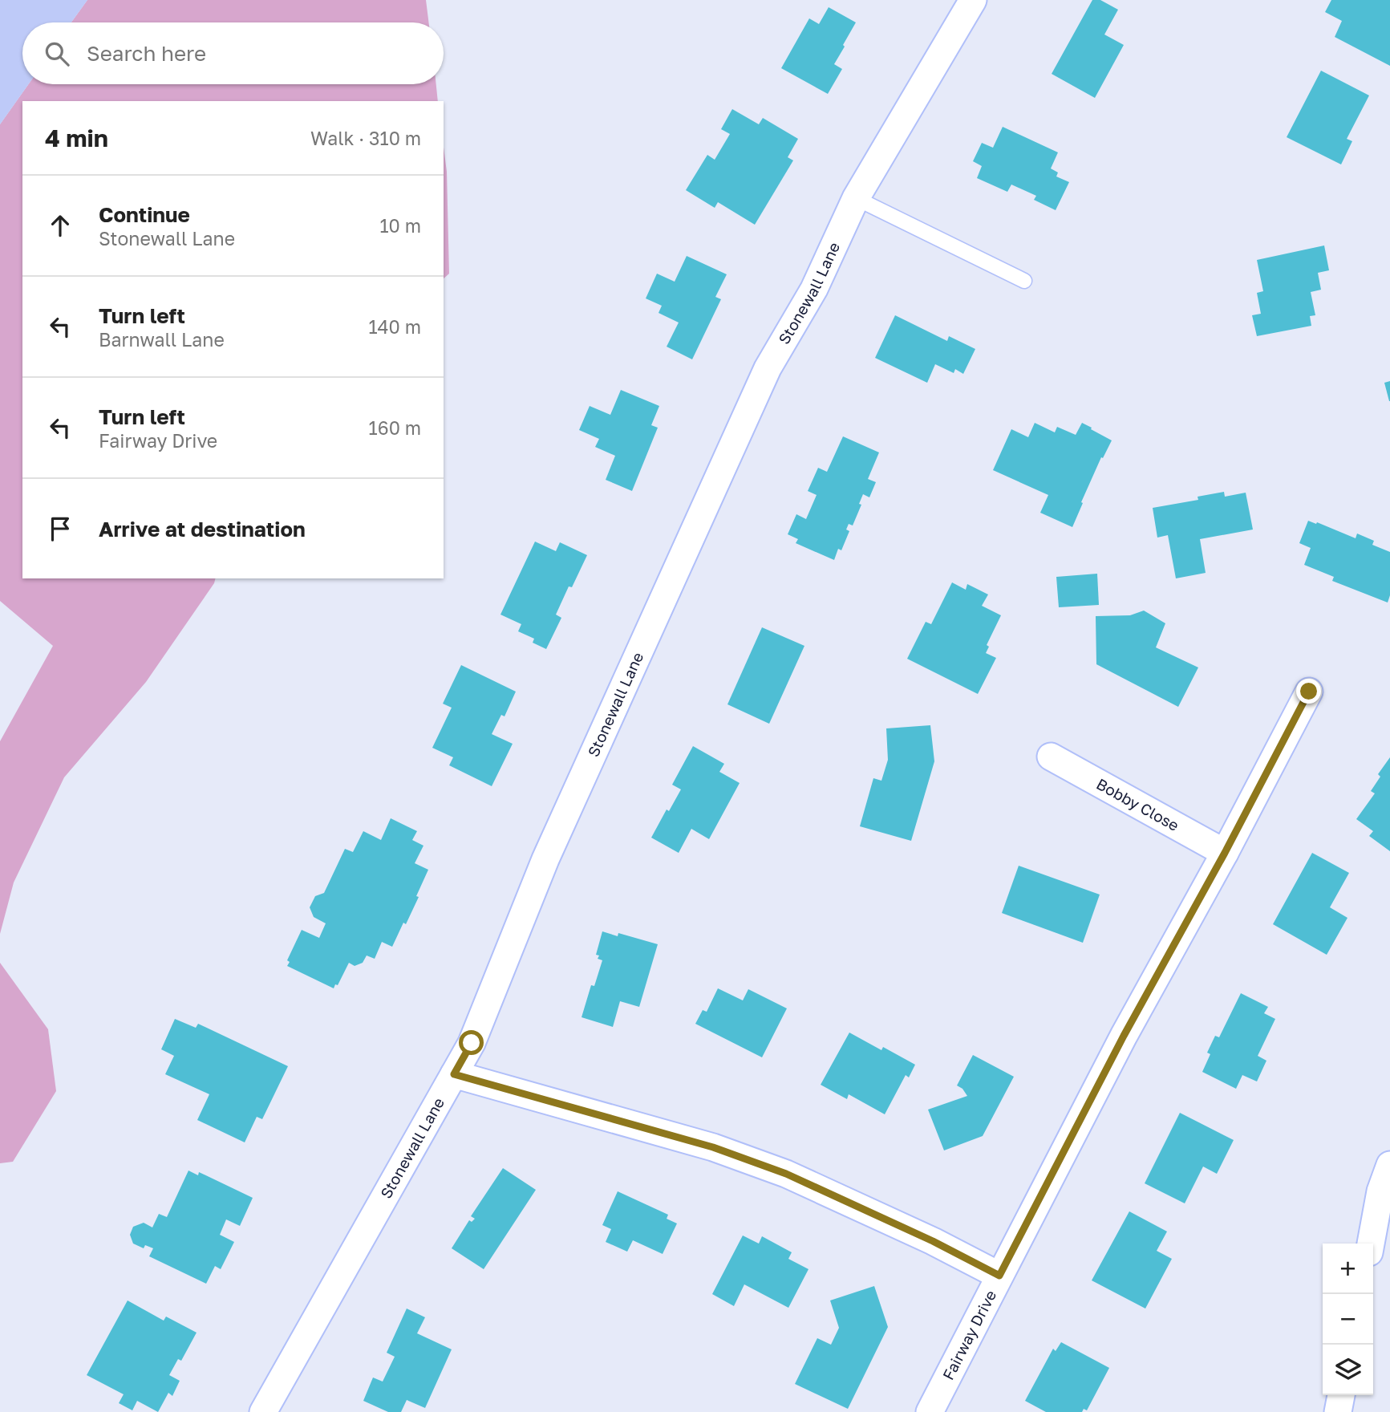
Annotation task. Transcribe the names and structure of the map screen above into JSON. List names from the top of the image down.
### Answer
{
  "streets": {
    "street": ["Stonewall Lane", "Bobby Close", "Fairway Drive"]
  },
  "crossings": [
    ["Bobby Close", "Fairway Drive"]
  ],
  "page": {
    "search": "Search here",
    "heading": ["4 min", "Walk · 310 m"],
    "list": [
      ["Continue", "Stonewall Lane", "10 m"],
      ["Turn left", "Barnwall Lane", "140 m"],
      ["Turn left", "Fairway Drive", "160 m"],
      "Arrive at destination"
    ],
    "map_buttons": ["+", "−"]
  }
}
